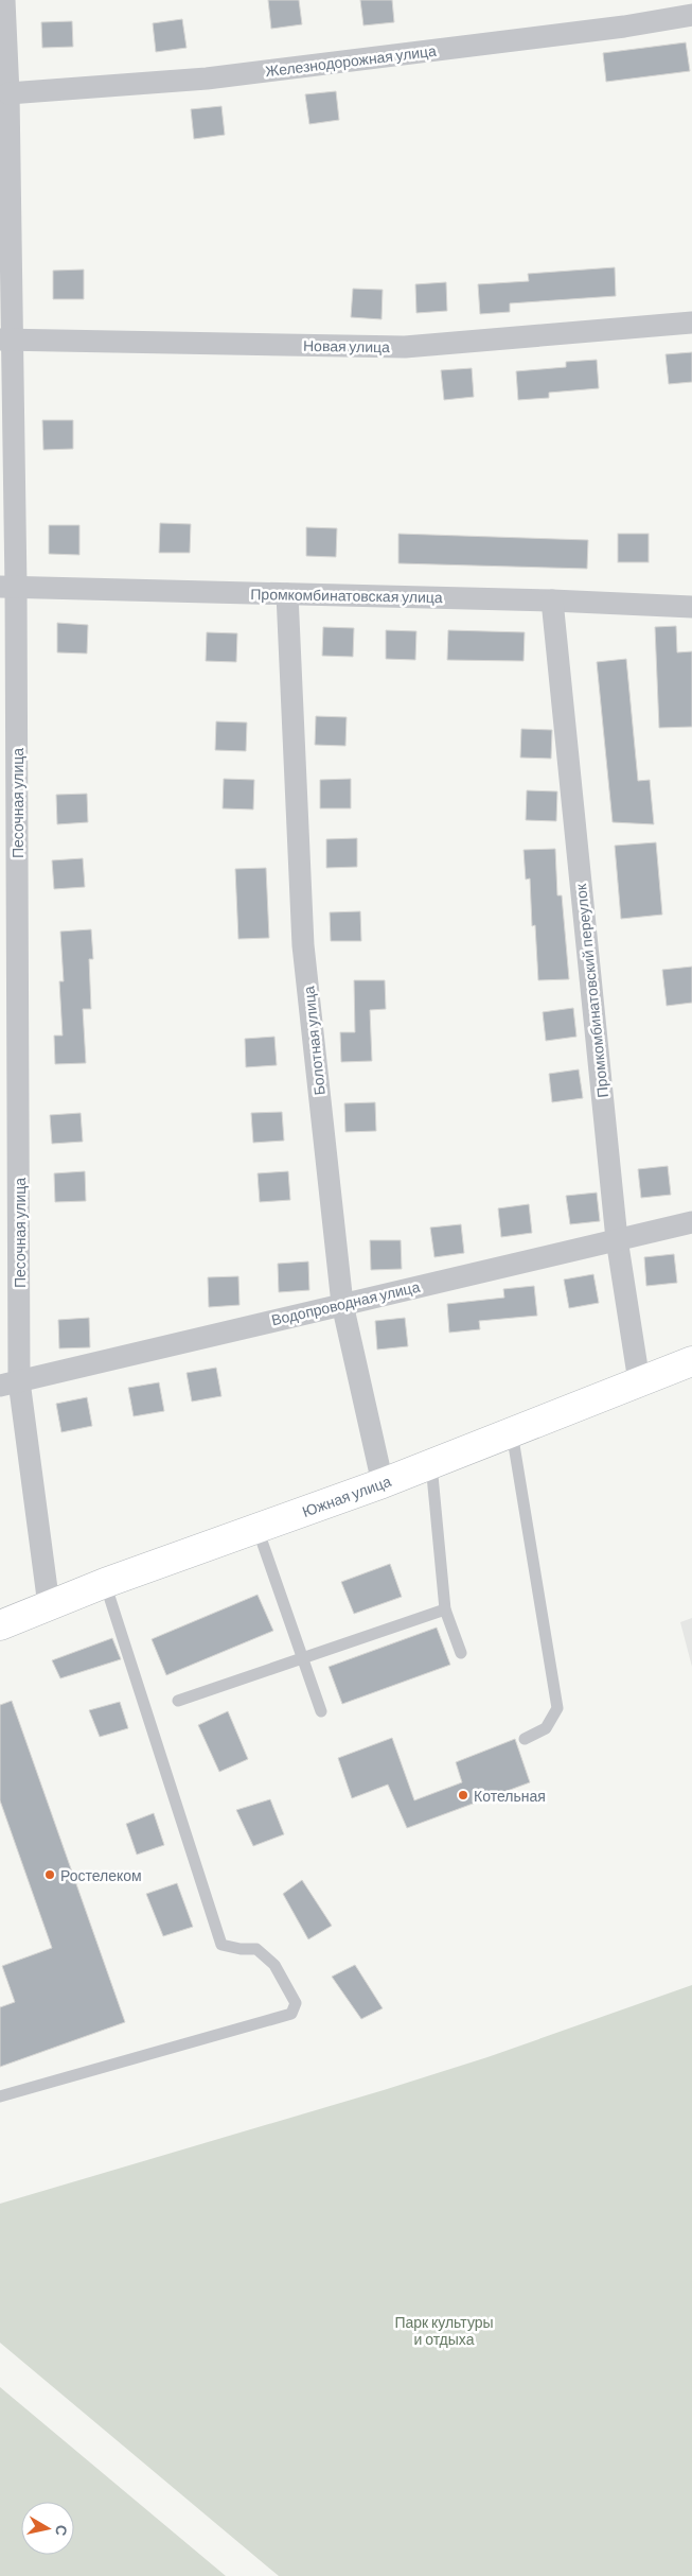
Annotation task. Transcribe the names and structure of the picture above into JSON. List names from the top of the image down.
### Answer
{
  "streets": {
    "street": [
      "Железнодорожная улица",
      "Новая улица",
      "Промкомбинатовская улица",
      "Песочная улица",
      "Промкомбинатовский переулок",
      "Болотная улица",
      "Водопроводная улица",
      "Южная улица"
    ]
  },
  "crossings": [
    ["Железнодорожная улица", "Песочная улица"],
    ["Новая улица", "Песочная улица"],
    ["Промкомбинатовская улица", "Песочная улица"],
    ["Промкомбинатовская улица", "Промкомбинатовский переулок"],
    ["Промкомбинатовская улица", "Болотная улица"],
    ["Песочная улица", "Водопроводная улица"],
    ["Песочная улица", "Южная улица"],
    ["Промкомбинатовский переулок", "Водопроводная улица"],
    ["Промкомбинатовский переулок", "Южная улица"],
    ["Болотная улица", "Водопроводная улица"],
    ["Болотная улица", "Южная улица"]
  ],
  "parks": ["Парк культуры и отдыха"],
  "places": ["Котельная", "Ростелеком"],
  "north": "right"
}
